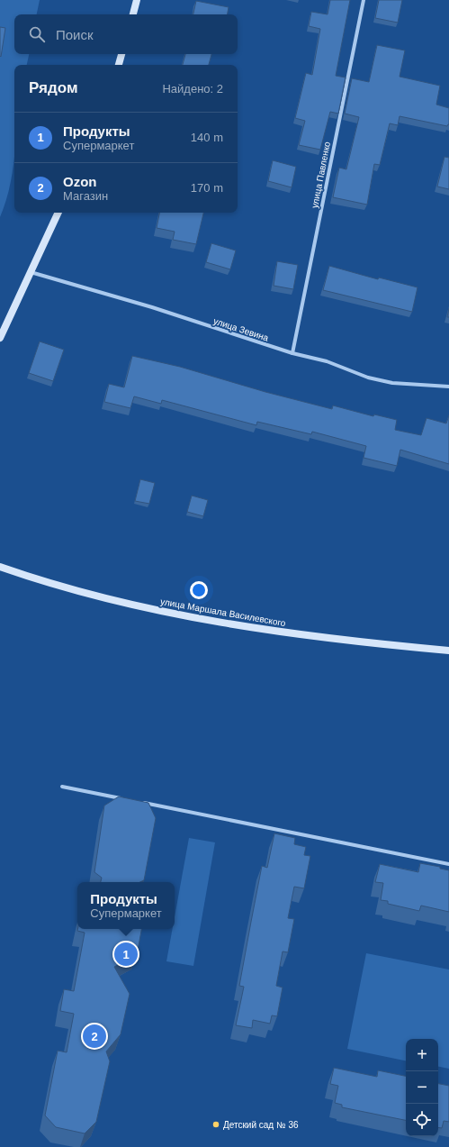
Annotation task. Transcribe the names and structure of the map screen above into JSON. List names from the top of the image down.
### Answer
{
  "streets": {
    "main road": ["улица Маршала Василевского"],
    "street": ["улица Павленко", "улица Зевина"]
  },
  "crossings": [
    ["улица Павленко", "улица Зевина"]
  ],
  "places": ["Детский сад № 36"],
  "page": {
    "search": "Поиск",
    "heading": ["Рядом", "Найдено: 2"],
    "list": [
      {
        "mark": "1",
        "name": "Продукты",
        "note": "Супермаркет",
        "value": "140 m"
      },
      {
        "mark": "2",
        "name": "Ozon",
        "note": "Магазин",
        "value": "170 m"
      }
    ],
    "popup": ["Продукты", "Супермаркет"],
    "pins": ["1", "2"],
    "map_buttons": ["+", "−"]
  }
}
